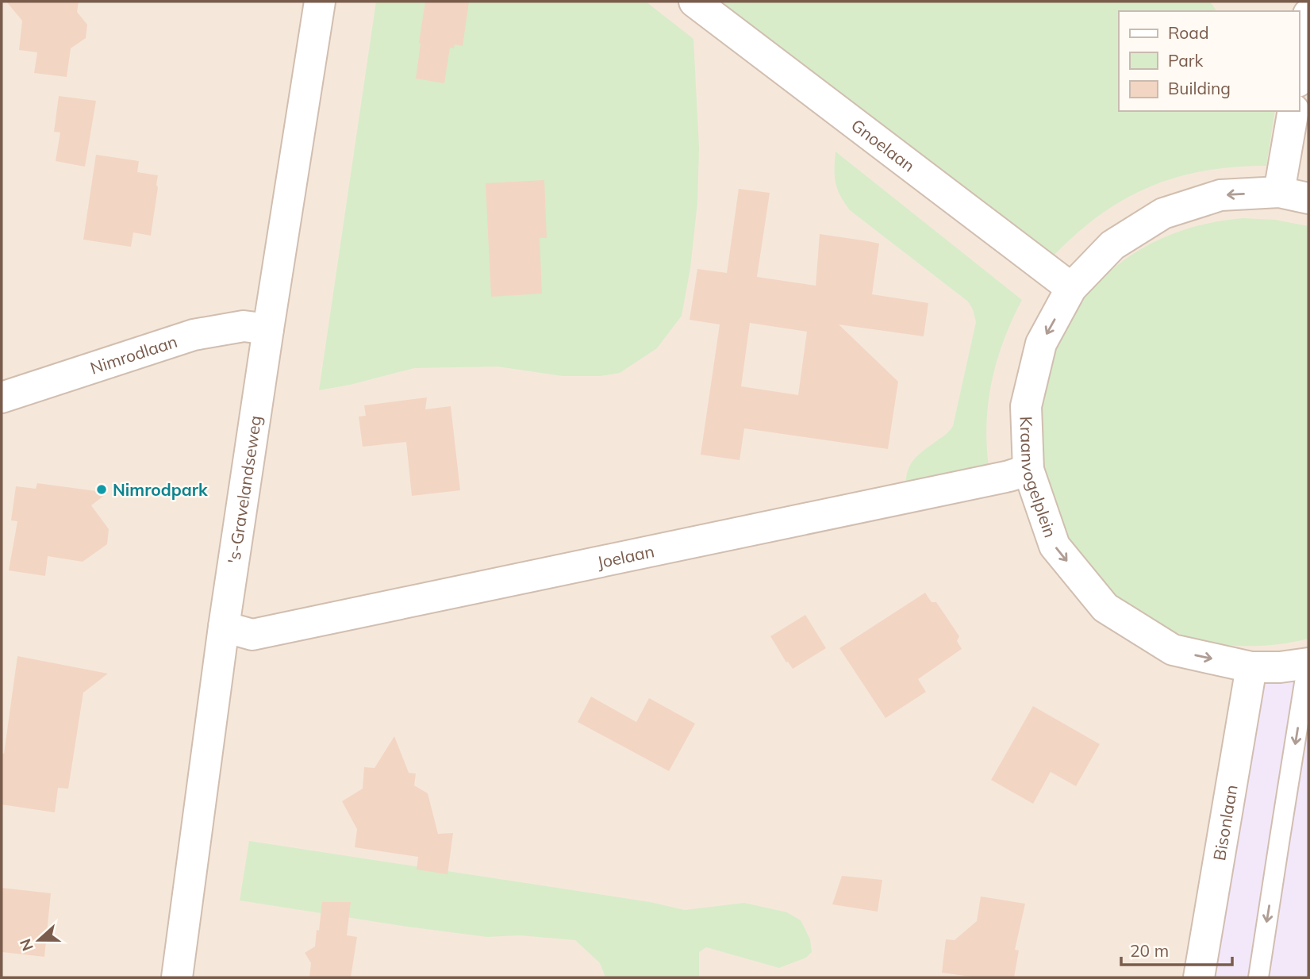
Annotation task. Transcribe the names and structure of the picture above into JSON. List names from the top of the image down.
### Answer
{
  "streets": {
    "street": [
      "Gnoelaan",
      "Nimrodlaan",
      "Kraanvogelplein",
      "'s-Gravelandseweg",
      "Joelaan",
      "Bisonlaan"
    ]
  },
  "crossings": [
    ["Gnoelaan", "Kraanvogelplein"],
    ["Nimrodlaan", "'s-Gravelandseweg"],
    ["Kraanvogelplein", "Joelaan"],
    ["Kraanvogelplein", "Bisonlaan"],
    ["'s-Gravelandseweg", "Joelaan"]
  ],
  "places": ["Nimrodpark"],
  "legend": ["Road", "Park", "Building"],
  "scale_bar": "20 m",
  "north": "left"
}
